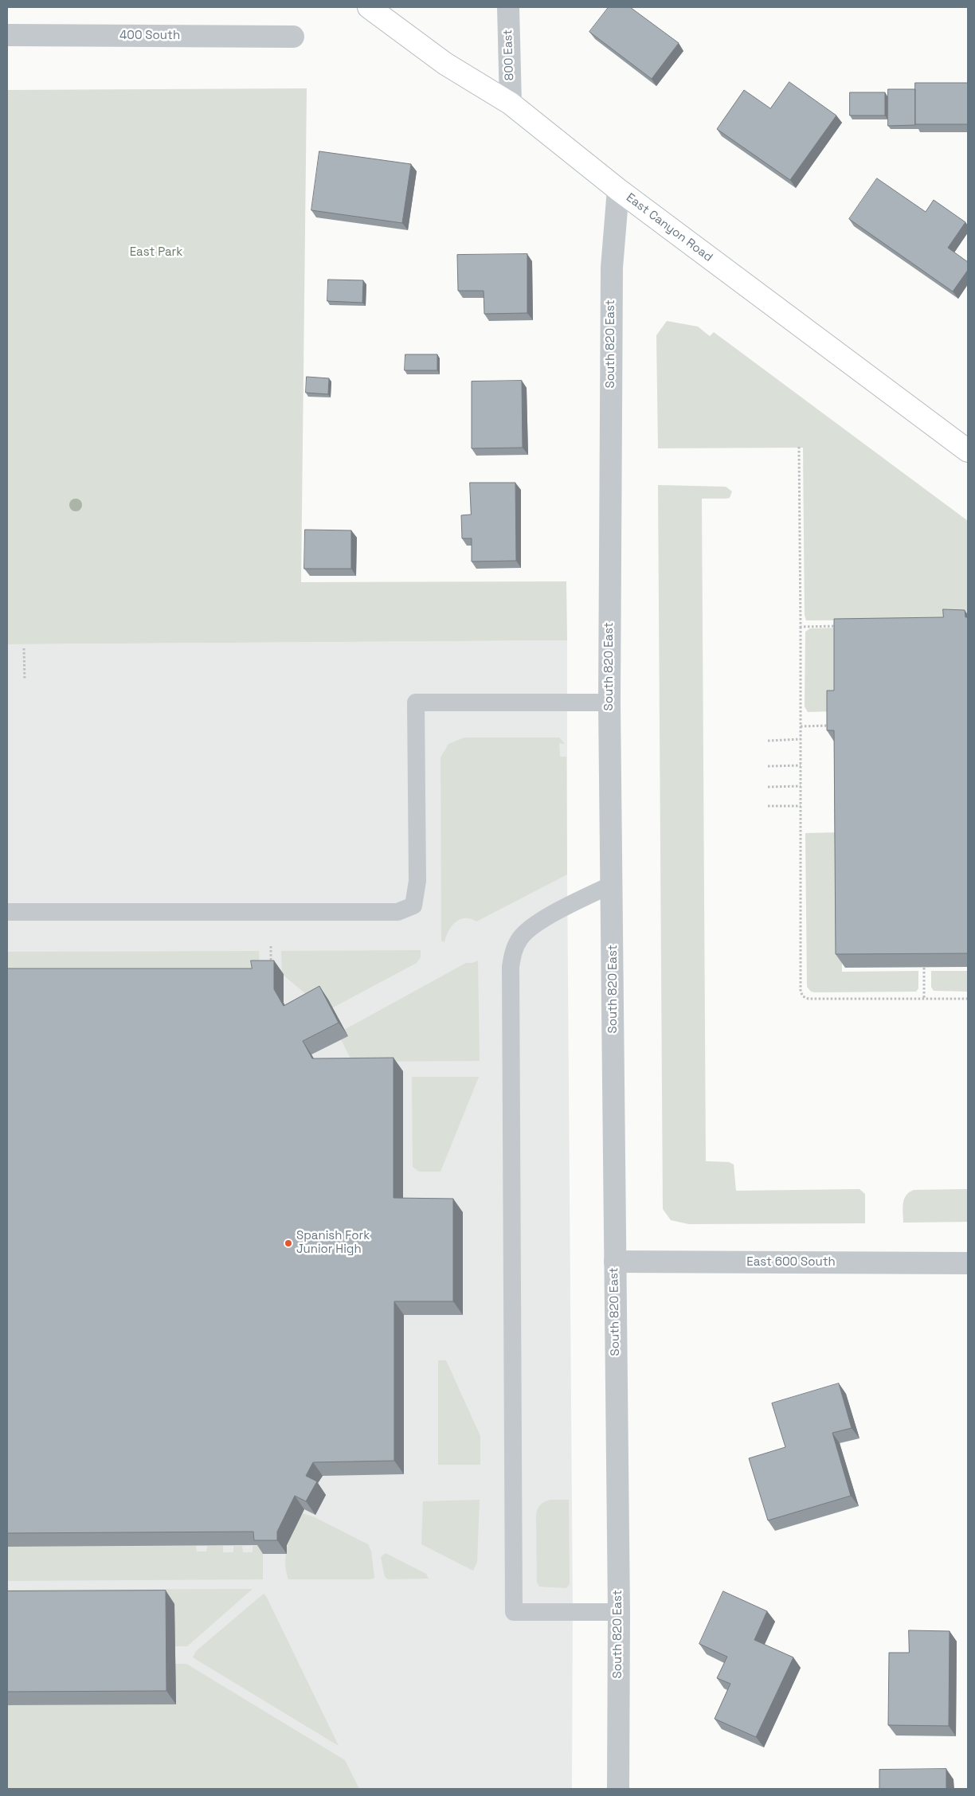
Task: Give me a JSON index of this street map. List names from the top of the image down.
{
  "streets": {
    "main road": ["East Canyon Road"],
    "street": [
      "400 South",
      "800 East",
      "South 820 East",
      "East 600 South"
    ]
  },
  "crossings": [
    ["800 East", "East Canyon Road"],
    ["East Canyon Road", "South 820 East"],
    ["South 820 East", "East 600 South"]
  ],
  "parks": ["East Park"],
  "places": ["Spanish Fork Junior High"]
}
